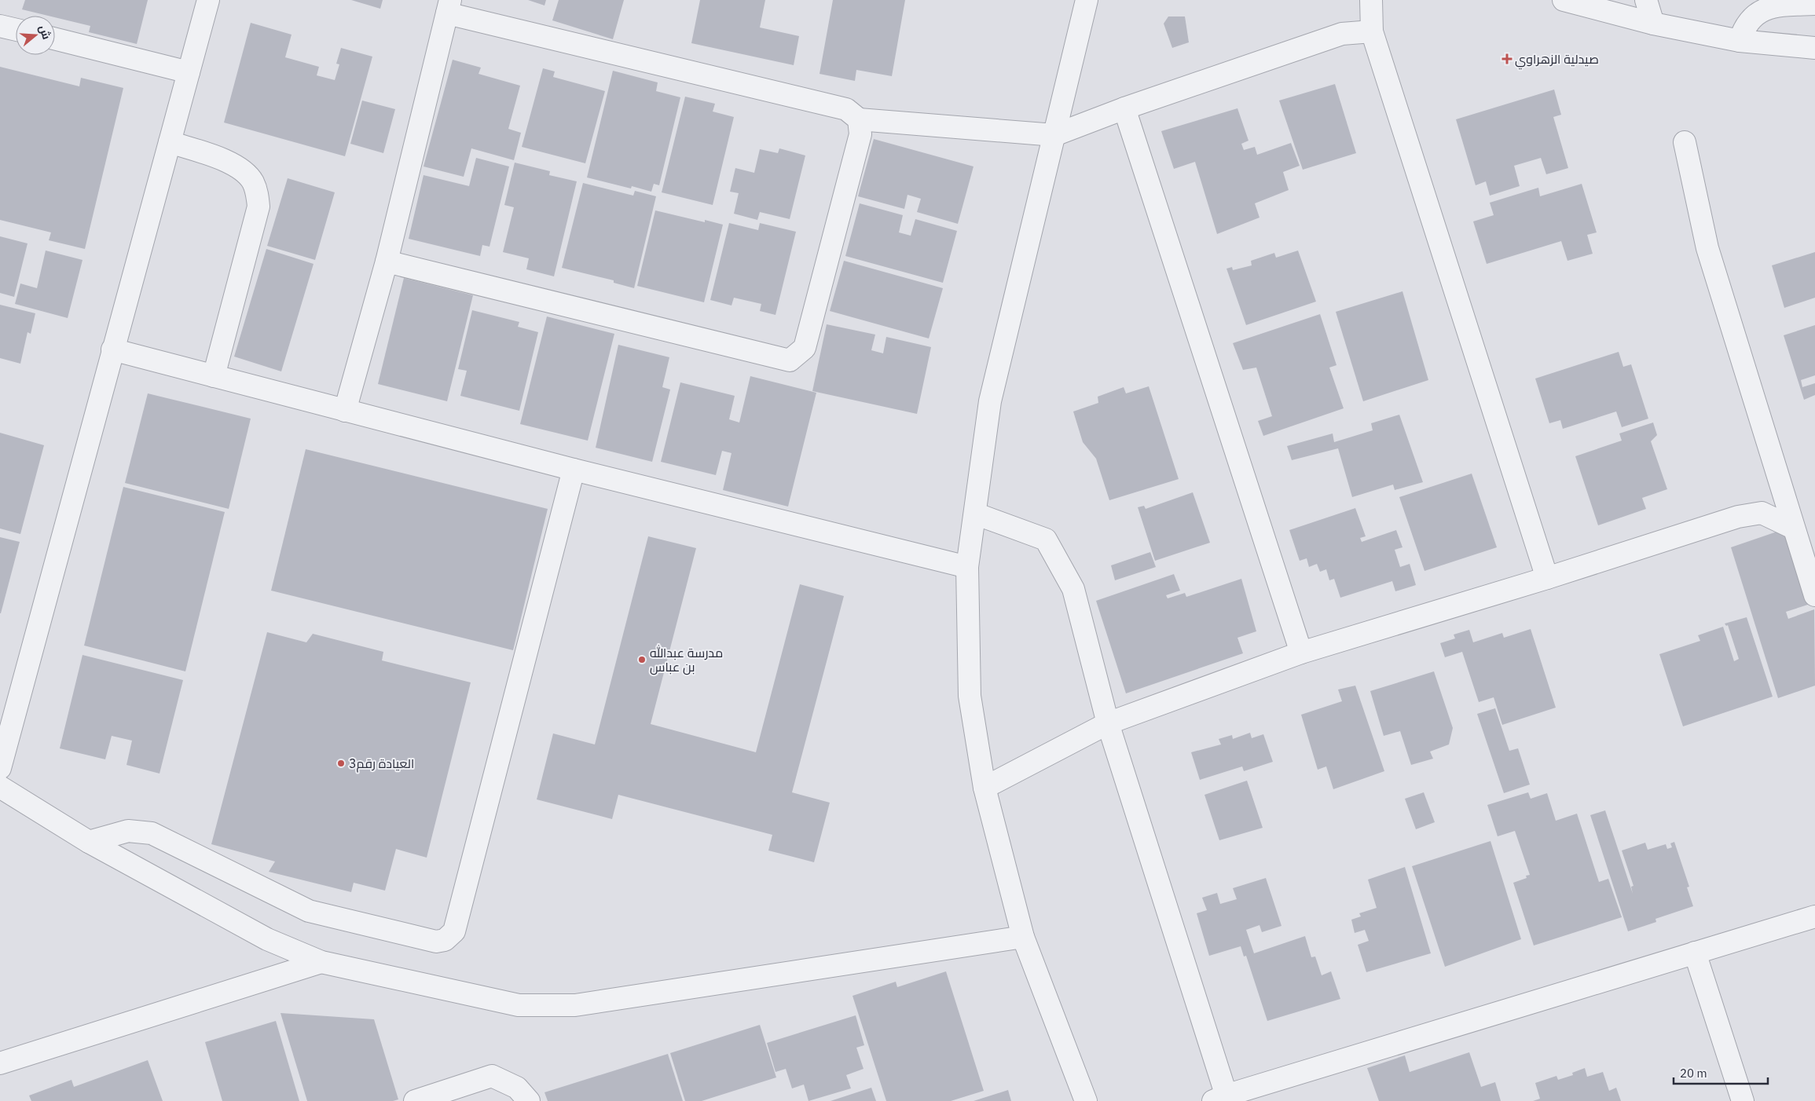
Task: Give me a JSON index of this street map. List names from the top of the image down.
{
  "places": {
    "health": ["صيدلية الزهراوي"],
    "other": ["مدرسة عبدالله بن عباس", "3العيادة رقم"]
  },
  "scale_bar": "20 m",
  "north": "right"
}
